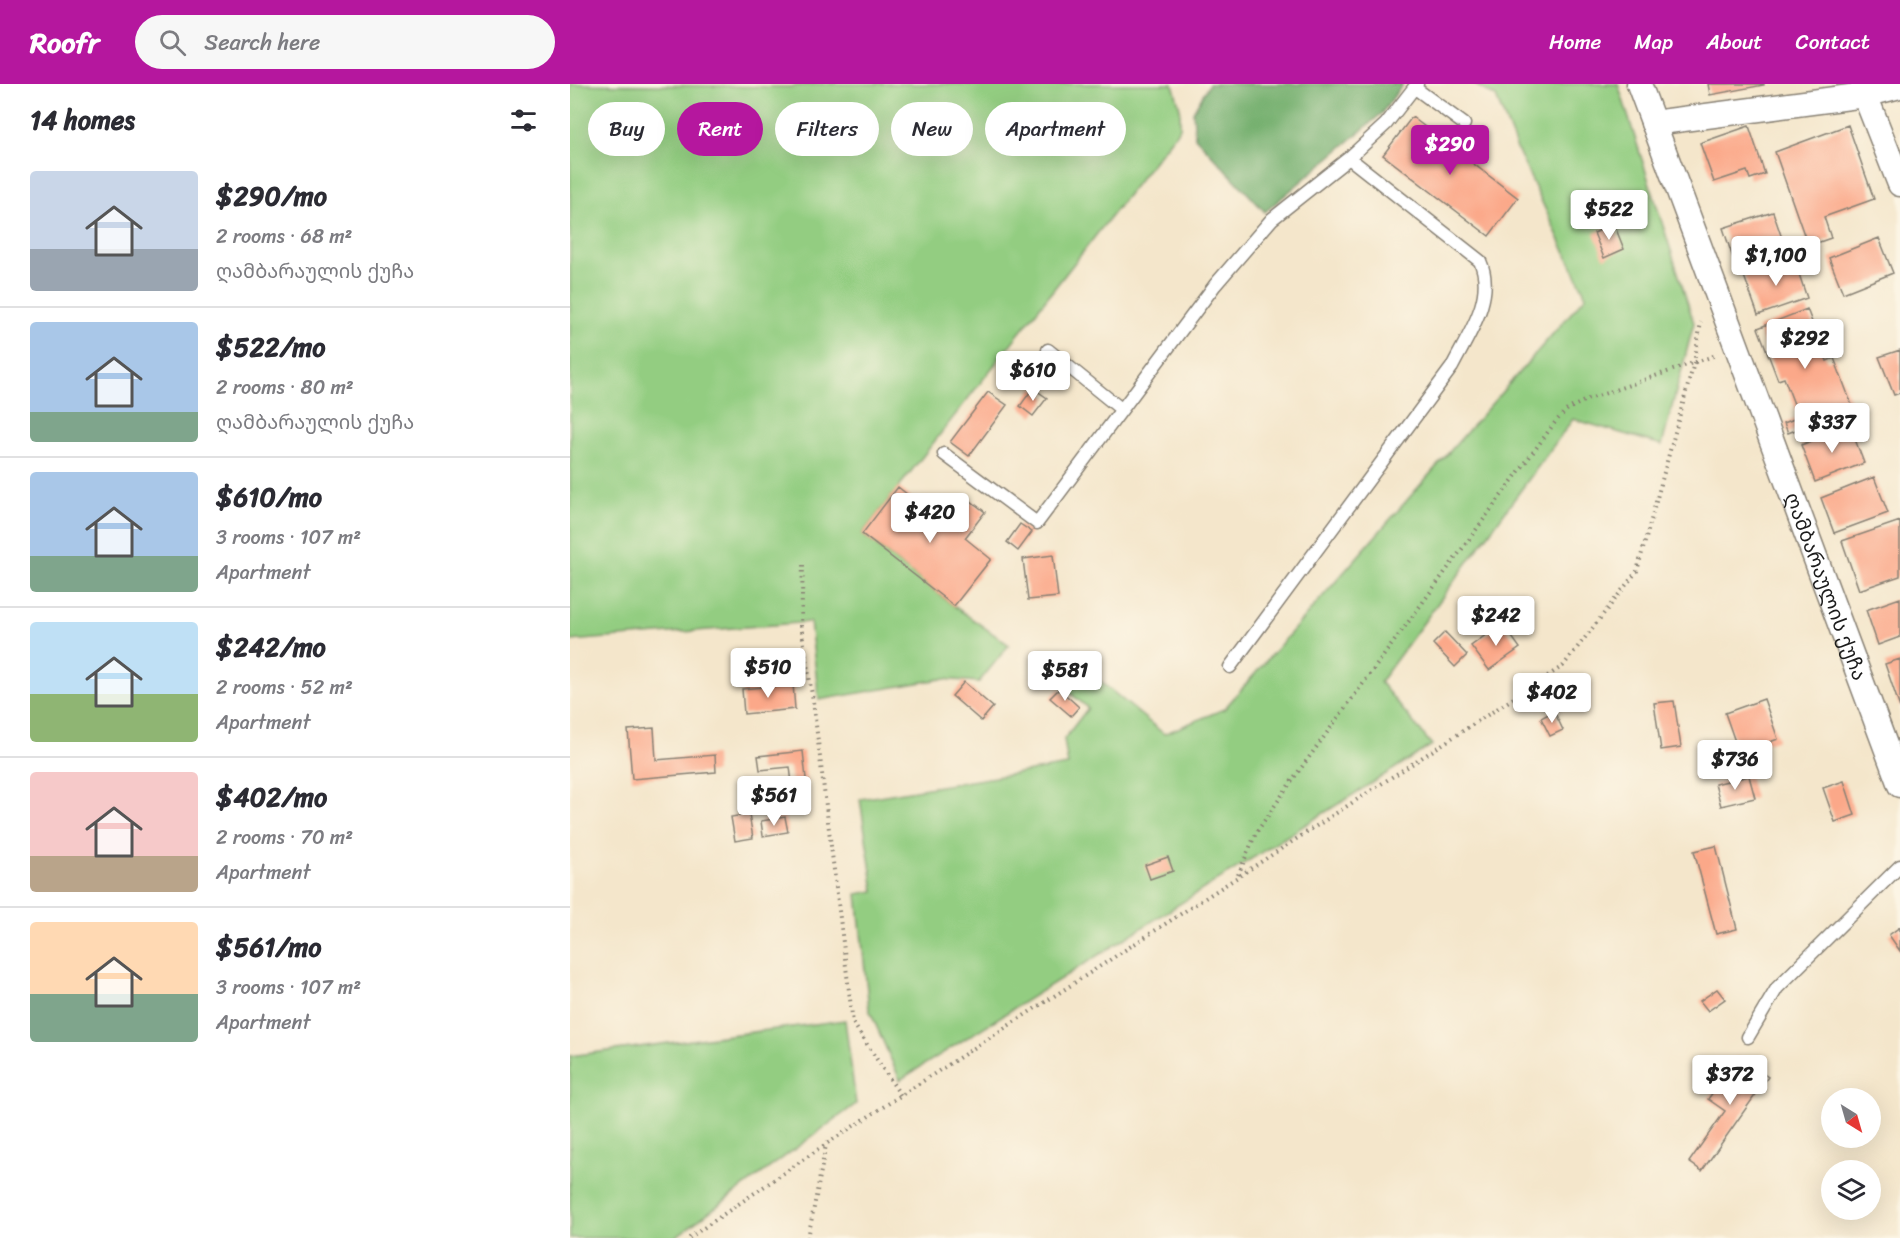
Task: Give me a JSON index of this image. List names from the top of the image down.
{
  "streets": {
    "street": ["ღამბარაულის ქუჩა"]
  },
  "north": "bottom right",
  "page": {
    "header": "Roofr",
    "search": "Search here",
    "nav": [
      "Home",
      "Map",
      "About",
      "Contact"
    ],
    "heading": "14 homes",
    "chip": [
      "Buy",
      "Rent",
      "Filters",
      "New",
      "Apartment"
    ],
    "price": [
      "$290",
      "$522",
      "$1,100",
      "$292",
      "$610",
      "$337",
      "$420",
      "$242",
      "$510",
      "$581",
      "$402",
      "$736",
      "$561",
      "$372"
    ],
    "list": [
      {
        "name": "$290/mo",
        "note": "2 rooms · 68 m² · ღამბარაულის ქუჩა"
      },
      {
        "name": "$522/mo",
        "note": "2 rooms · 80 m² · ღამბარაულის ქუჩა"
      },
      {
        "name": "$610/mo",
        "note": "3 rooms · 107 m² · Apartment"
      },
      {
        "name": "$242/mo",
        "note": "2 rooms · 52 m² · Apartment"
      },
      {
        "name": "$402/mo",
        "note": "2 rooms · 70 m² · Apartment"
      },
      {
        "name": "$561/mo",
        "note": "3 rooms · 107 m² · Apartment"
      }
    ]
  }
}
